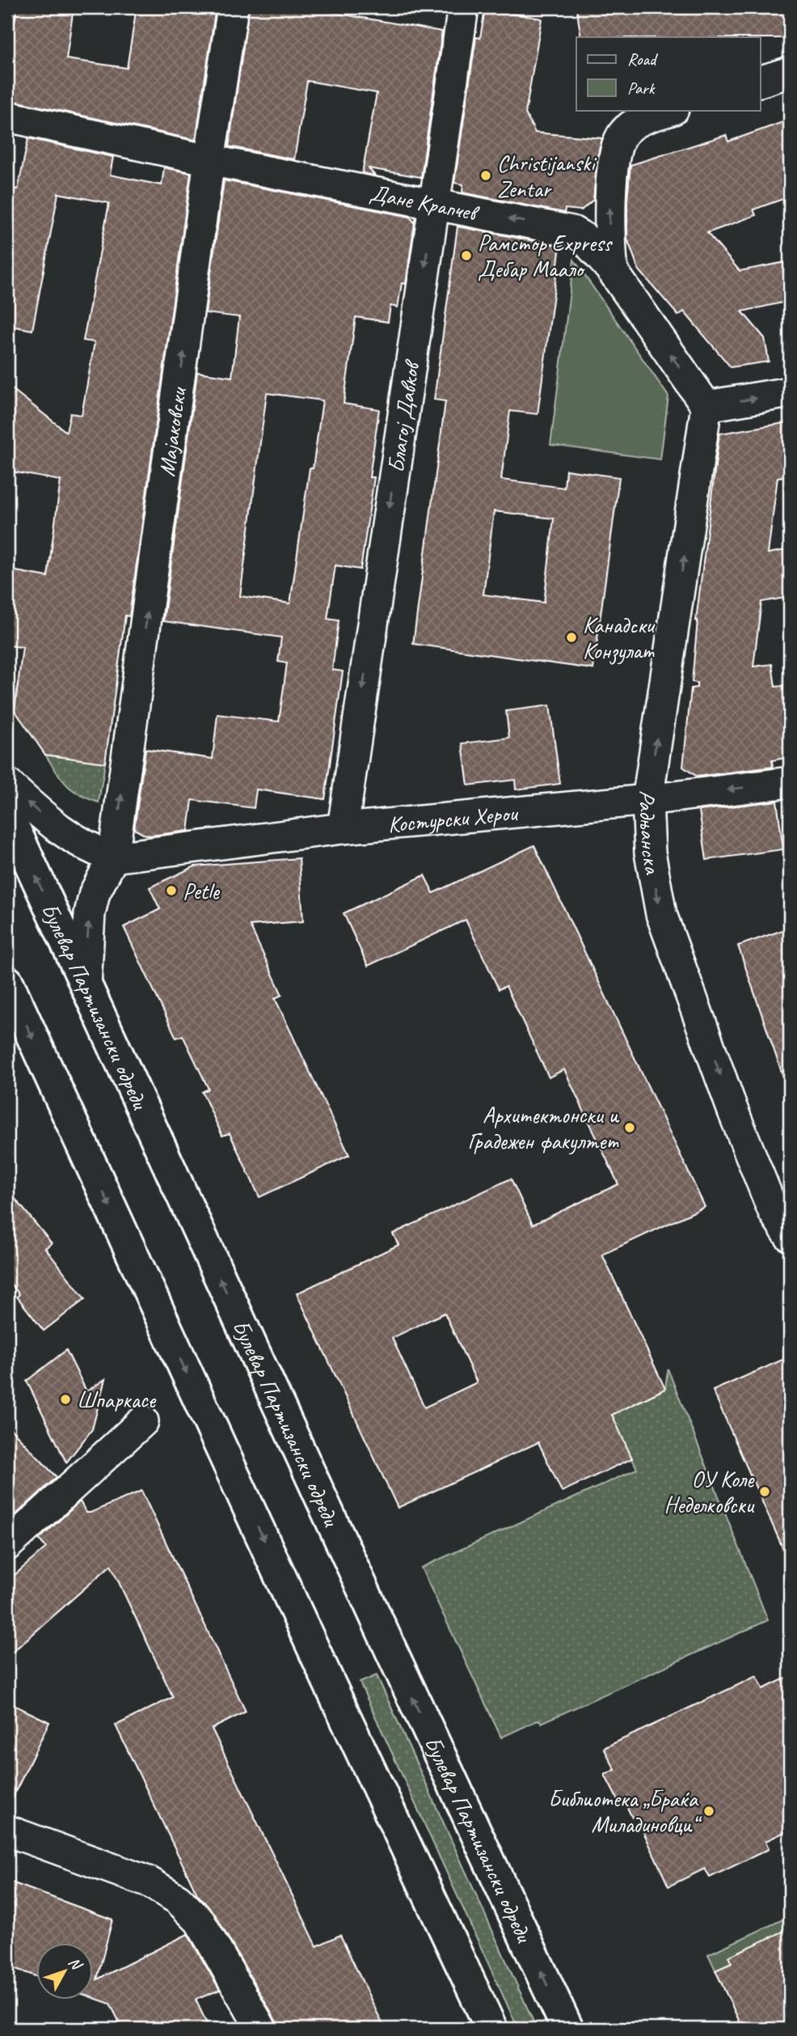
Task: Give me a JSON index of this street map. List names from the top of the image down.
{
  "streets": {
    "street": [
      "Дане Крапчев",
      "Благој Давков",
      "Мајаковски",
      "Костурски Херои",
      "Радњанска",
      "Булевар Партизански одреди"
    ]
  },
  "crossings": [
    ["Дане Крапчев", "Благој Давков"],
    ["Дане Крапчев", "Мајаковски"],
    ["Дане Крапчев", "Радњанска"],
    ["Благој Давков", "Костурски Херои"],
    ["Мајаковски", "Костурски Херои"],
    ["Костурски Херои", "Радњанска"]
  ],
  "one_way": ["Дане Крапчев", "Благој Давков", "Мајаковски"],
  "places": [
    "Christijanski Zentar",
    "Рамстор Express Дебар Маало",
    "Канадски Конзулат",
    "Petle",
    "Архитектонски и Градежен факултет",
    "Шпаркасе",
    "ОУ Коле Неделковски",
    "Библиотека „Браќа Миладиновци“"
  ],
  "legend": ["Road", "Park"],
  "north": "top right"
}
